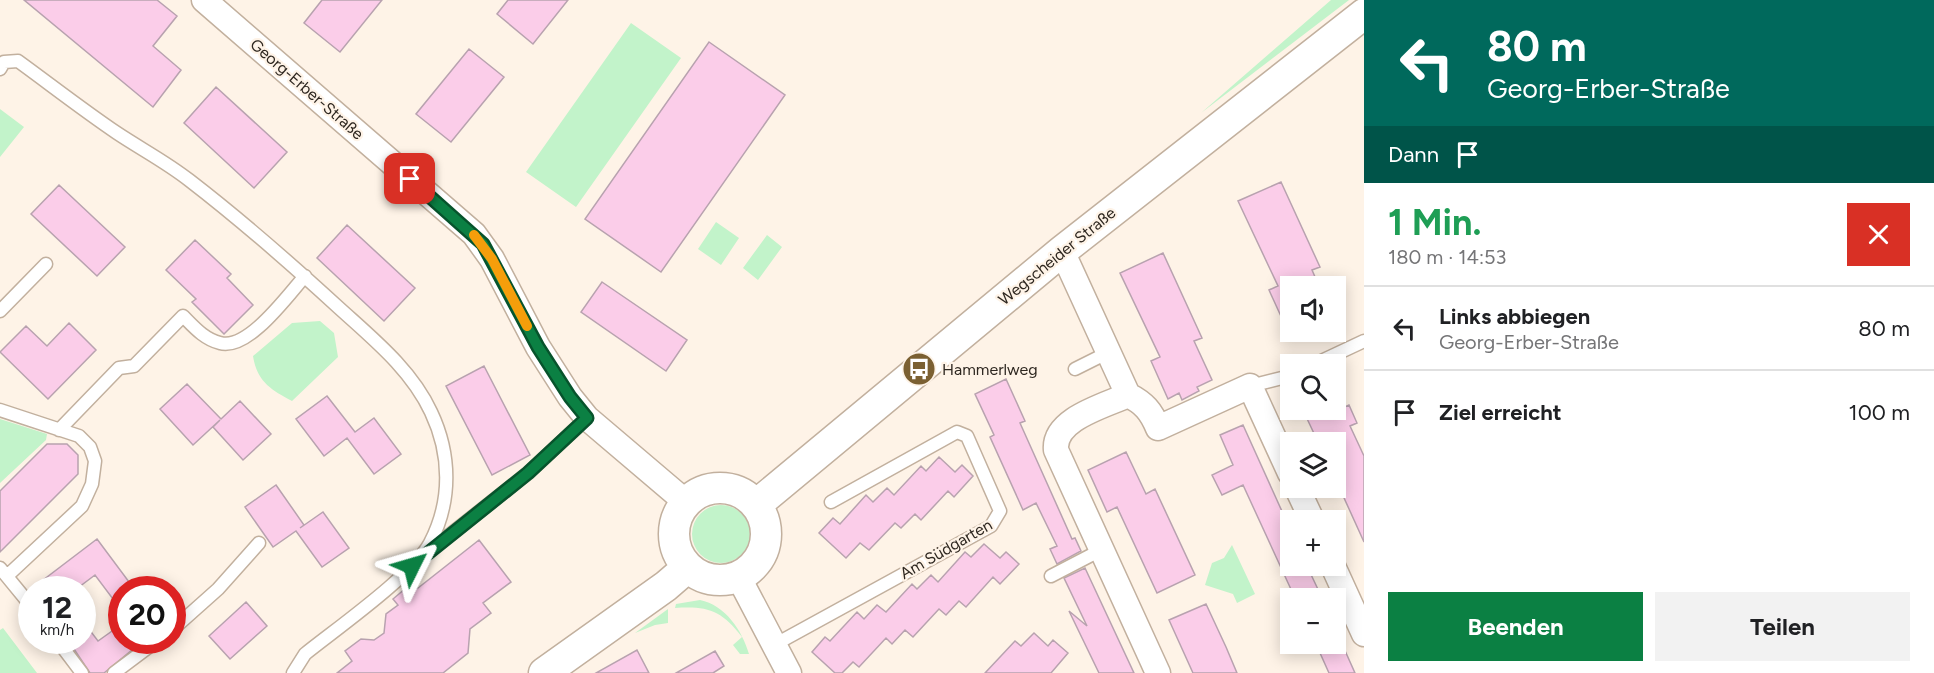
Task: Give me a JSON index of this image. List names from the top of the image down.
{
  "streets": {
    "street": ["Georg-Erber-Straße", "Wegscheider Straße"],
    "lane": ["Am Südgarten"]
  },
  "crossings": [
    ["Georg-Erber-Straße", "Wegscheider Straße"]
  ],
  "places": {
    "bus stop": ["Hammerlweg"]
  },
  "page": {
    "turn": ["80 m", "Georg-Erber-Straße"],
    "then": "Dann",
    "heading": ["1 Min.", "180 m · 14:53"],
    "map_buttons": ["+", "−"],
    "list": [
      {
        "name": "Links abbiegen",
        "note": "Georg-Erber-Straße",
        "value": "80 m"
      },
      {
        "name": "Ziel erreicht",
        "value": "100 m"
      }
    ],
    "speed": "12 km/h",
    "limit": "20",
    "buttons": ["Beenden", "Teilen"]
  }
}
